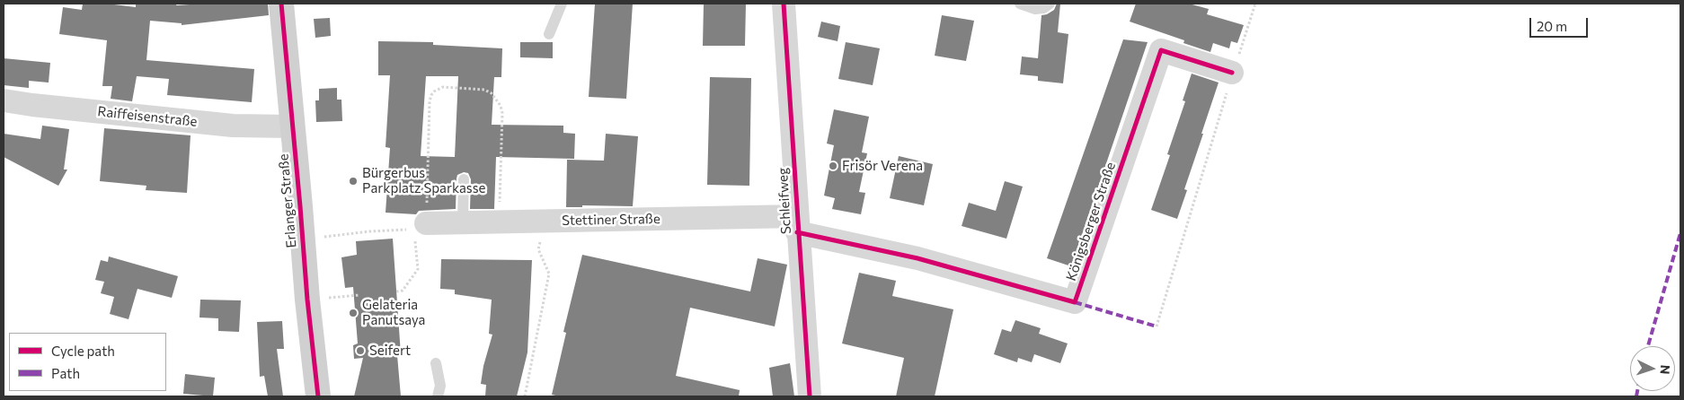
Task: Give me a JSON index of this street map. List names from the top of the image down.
{
  "streets": {
    "main road": ["Erlanger Straße"],
    "street": [
      "Raiffeisenstraße",
      "Schleifweg",
      "Stettiner Straße",
      "Königsberger Straße"
    ]
  },
  "crossings": [
    ["Raiffeisenstraße", "Erlanger Straße"],
    ["Schleifweg", "Stettiner Straße"],
    ["Schleifweg", "Königsberger Straße"],
    ["Stettiner Straße", "Königsberger Straße"]
  ],
  "places": [
    "Frisör Verena",
    "Bürgerbus Parkplatz Sparkasse",
    "Gelateria Panutsaya",
    "Seifert"
  ],
  "legend": ["Cycle path", "Path"],
  "scale_bar": "20 m",
  "north": "right"
}
